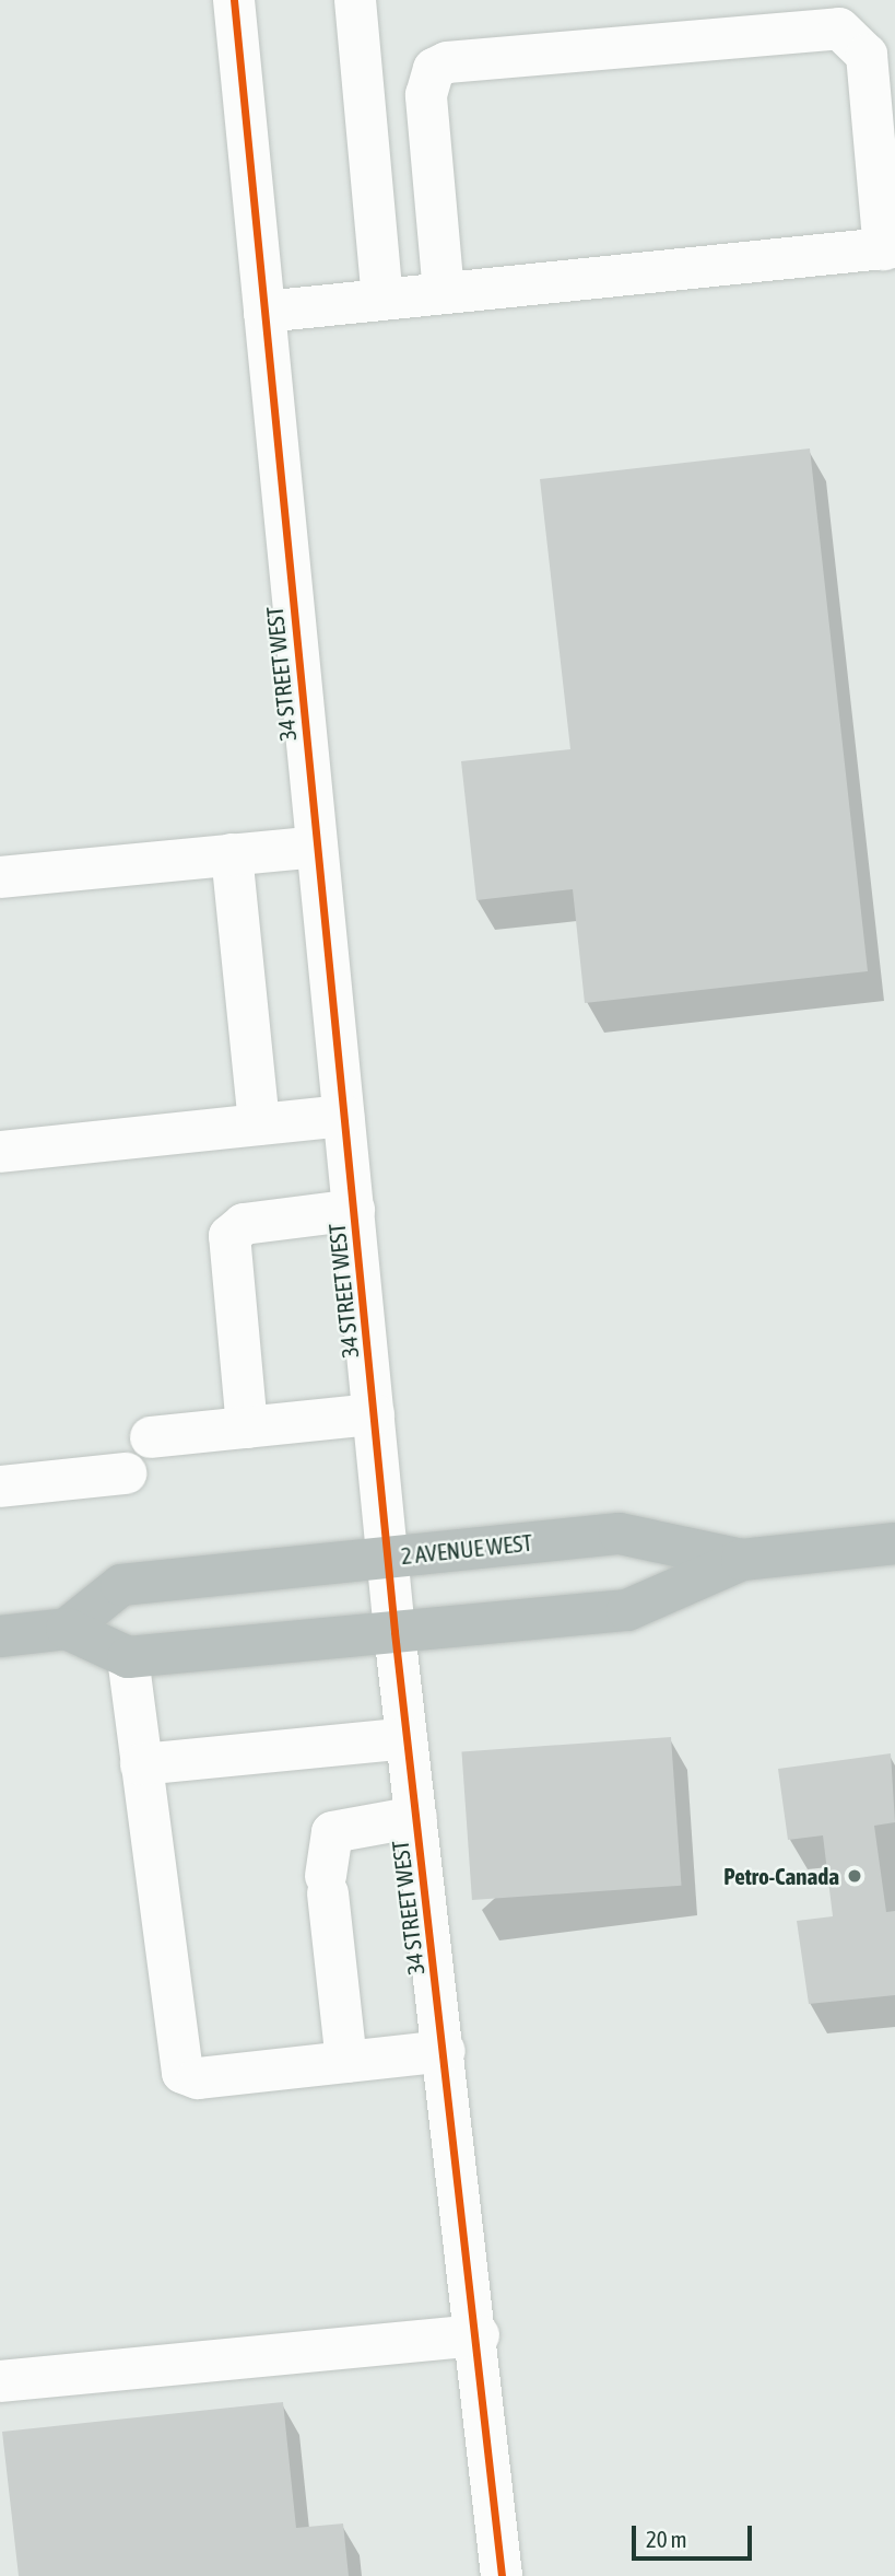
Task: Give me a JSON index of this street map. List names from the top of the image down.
{
  "streets": {
    "highway": ["2 AVENUE WEST"],
    "street": ["34 STREET WEST"]
  },
  "crossings": [
    ["34 STREET WEST", "2 AVENUE WEST"]
  ],
  "places": ["Petro-Canada"],
  "scale_bar": "20 m"
}
